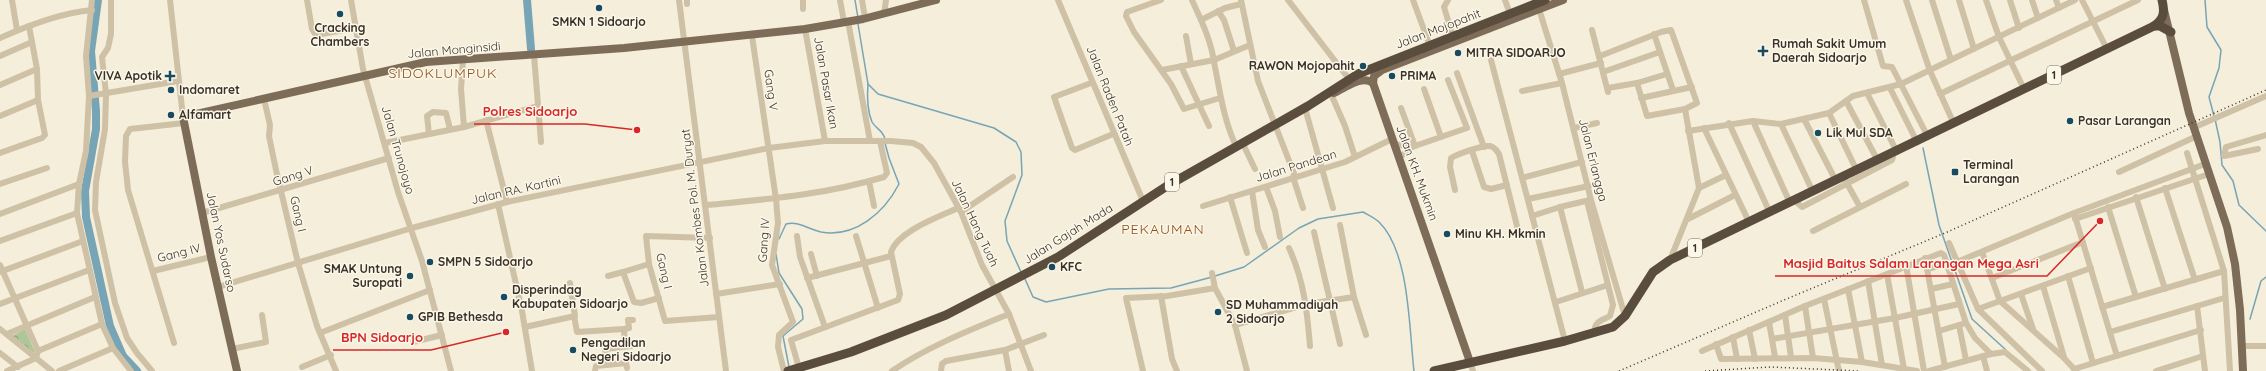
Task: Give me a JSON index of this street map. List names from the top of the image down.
{
  "streets": {
    "highway": ["Jalan Mojopahit", "1", "Jalan Gajah Mada"],
    "main road": ["Jalan Monginsidi", "Jalan KH. Mukmin", "Jalan Yos Sudarso"],
    "street": [
      "Jalan Pasar Ikan",
      "Gang V",
      "Jalan Raden Patah",
      "Jalan Trunojoyo",
      "Jalan Erlangga",
      "Jalan Pandean",
      "Jalan RA. Kartini",
      "Jalan Kombes Pol. M. Duryat",
      "Gang I",
      "Jalan Hang Tuah",
      "Gang IV"
    ]
  },
  "crossings": [
    ["Jalan Mojopahit", "Jalan Erlangga"],
    ["Jalan Mojopahit", "Jalan KH. Mukmin"],
    ["Jalan Mojopahit", "Jalan Gajah Mada"],
    ["Jalan Monginsidi", "Jalan Pasar Ikan"],
    ["Jalan Monginsidi", "Gang V"],
    ["Jalan Monginsidi", "Jalan Trunojoyo"],
    ["Jalan Monginsidi", "Jalan Kombes Pol. M. Duryat"],
    ["Jalan Monginsidi", "Gang I"],
    ["Jalan Monginsidi", "Jalan Yos Sudarso"],
    ["1", "Jalan Erlangga"],
    ["1", "Jalan KH. Mukmin"],
    ["Jalan Pasar Ikan", "Jalan RA. Kartini"],
    ["Jalan Pasar Ikan", "Jalan Hang Tuah"],
    ["Gang V", "Jalan Trunojoyo"],
    ["Gang V", "Jalan RA. Kartini"],
    ["Gang V", "Gang I"],
    ["Gang V", "Gang IV"],
    ["Gang V", "Jalan Yos Sudarso"],
    ["Jalan Raden Patah", "Jalan Gajah Mada"],
    ["Jalan Trunojoyo", "Jalan RA. Kartini"],
    ["Jalan Pandean", "Jalan KH. Mukmin"],
    ["Jalan KH. Mukmin", "Jalan Gajah Mada"],
    ["Jalan RA. Kartini", "Jalan Kombes Pol. M. Duryat"],
    ["Jalan RA. Kartini", "Gang I"],
    ["Jalan RA. Kartini", "Jalan Hang Tuah"],
    ["Jalan RA. Kartini", "Gang IV"],
    ["Jalan RA. Kartini", "Jalan Yos Sudarso"],
    ["Jalan Kombes Pol. M. Duryat", "Gang I"],
    ["Jalan Hang Tuah", "Jalan Gajah Mada"],
    ["Gang IV", "Jalan Yos Sudarso"]
  ],
  "districts": ["SIDOKLUMPUK", "PEKAUMAN"],
  "places": {
    "other": [
      "SMKN 1 Sidoarjo",
      "Cracking Chambers",
      "MITRA SIDOARJO",
      "RAWON Mojopahit",
      "PRIMA",
      "Indomaret",
      "Alfamart",
      "Pasar Larangan",
      "Polres Sidoarjo",
      "Lik Mul SDA",
      "Masjid Baitus Salam Larangan Mega Asri",
      "Minu KH. Mkmin",
      "SMPN 5 Sidoarjo",
      "KFC",
      "SMAK Untung Suropati",
      "Disperindag Kabupaten Sidoarjo",
      "SD Muhammadiyah 2 Sidoarjo",
      "GPIB Bethesda",
      "BPN Sidoarjo",
      "Pengadilan Negeri Sidoarjo"
    ],
    "health": ["Rumah Sakit Umum Daerah Sidoarjo", "VIVA Apotik"],
    "transit": ["Terminal Larangan"]
  }
}
